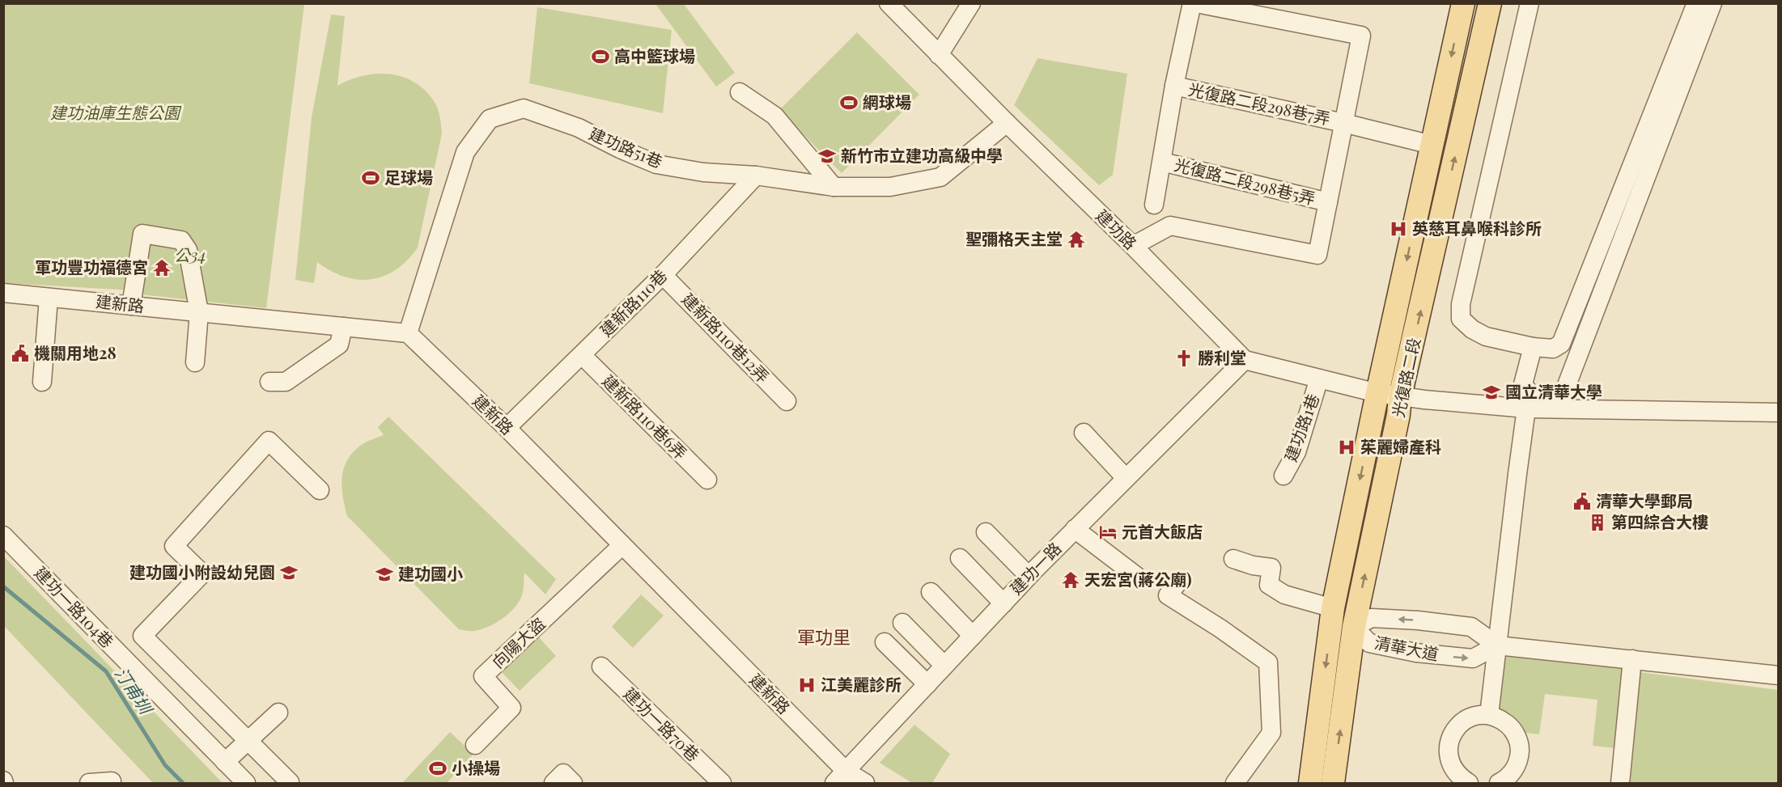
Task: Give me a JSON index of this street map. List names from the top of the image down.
{
  "streets": {
    "main road": ["光復路二段"],
    "street": [
      "光復路二段298巷7弄",
      "建功路51巷",
      "光復路二段298巷5弄",
      "建功路",
      "建新路110巷",
      "建新路",
      "建新路110巷12弄",
      "建新路110巷6弄",
      "建功路1巷",
      "建功一路",
      "建功一路104巷",
      "向陽大盜",
      "清華大道",
      "建功一路70巷"
    ]
  },
  "crossings": [
    ["光復路二段298巷7弄", "光復路二段"],
    ["建功路51巷", "建功路"],
    ["建功路51巷", "建新路110巷"],
    ["建功路51巷", "建新路"],
    ["建功路", "建功一路"],
    ["建新路110巷", "建新路"],
    ["建新路110巷", "建新路110巷12弄"],
    ["建新路110巷", "建新路110巷6弄"],
    ["建新路", "建功一路"],
    ["建新路", "向陽大盜"],
    ["光復路二段", "清華大道"]
  ],
  "districts": ["軍功里"],
  "water": ["汀甫圳"],
  "parks": ["建功油庫生態公園", "公34"],
  "places": {
    "sports": [
      "高中籃球場",
      "網球場",
      "足球場",
      "小操場"
    ],
    "school or university": [
      "新竹市立建功高級中學",
      "國立清華大學",
      "建功國小附設幼兒園",
      "建功國小"
    ],
    "hospital": ["英慈耳鼻喉科診所", "茱麗婦產科", "江美麗診所"],
    "temple": ["聖彌格天主堂", "軍功豐功福德宮", "天宏宮(蔣公廟)"],
    "public building": ["機關用地28", "清華大學郵局"],
    "church": ["勝利堂"],
    "building": ["第四綜合大樓"],
    "hotel": ["元首大飯店"]
  }
}
